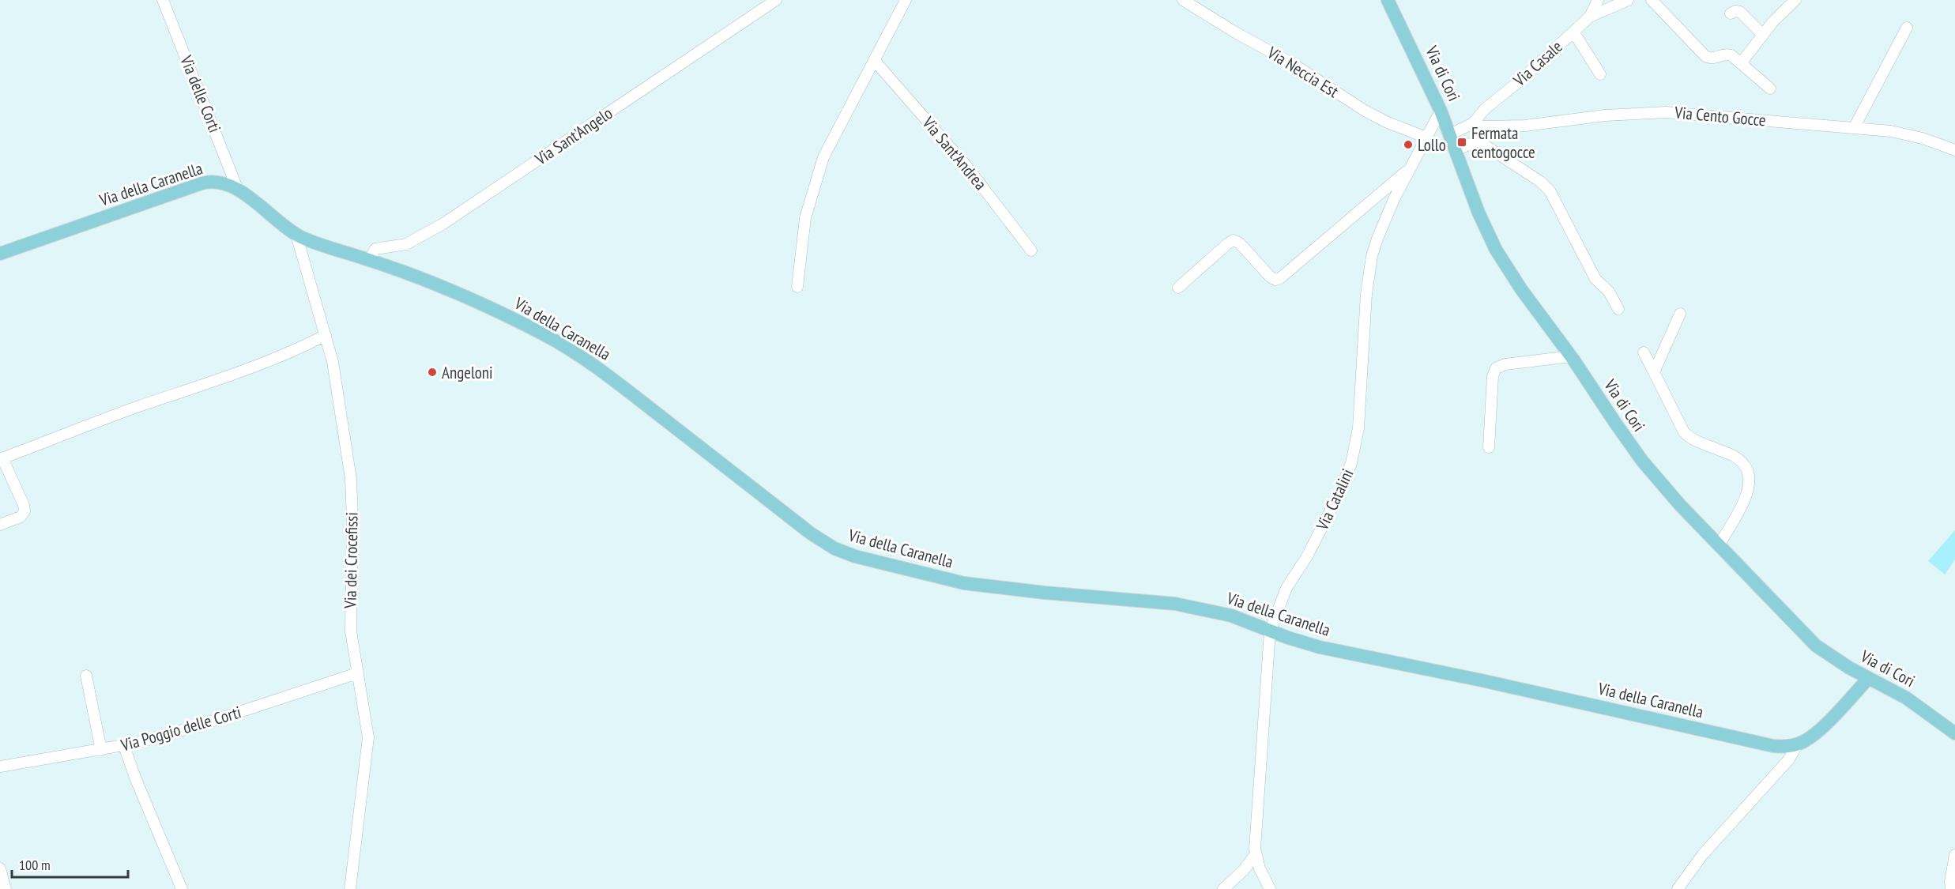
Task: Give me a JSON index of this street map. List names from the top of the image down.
{
  "streets": {
    "main road": ["Via di Cori", "Via della Caranella"],
    "street": [
      "Via Casale",
      "Via Neccia Est",
      "Via delle Corti",
      "Via Cento Gocce",
      "Via Sant'Angelo",
      "Via Sant'Andrea",
      "Via Catalini",
      "Via dei Crocefissi",
      "Via Poggio delle Corti"
    ]
  },
  "crossings": [
    ["Via Casale", "Via Cento Gocce"],
    ["Via Neccia Est", "Via Catalini"],
    ["Via di Cori", "Via Catalini"],
    ["Via delle Corti", "Via della Caranella"],
    ["Via Sant'Angelo", "Via della Caranella"],
    ["Via della Caranella", "Via Catalini"],
    ["Via della Caranella", "Via dei Crocefissi"],
    ["Via dei Crocefissi", "Via Poggio delle Corti"]
  ],
  "places": {
    "transit": ["Fermata centogocce"],
    "other": ["Lollo", "Angeloni"]
  },
  "scale_bar": "100 m"
}
